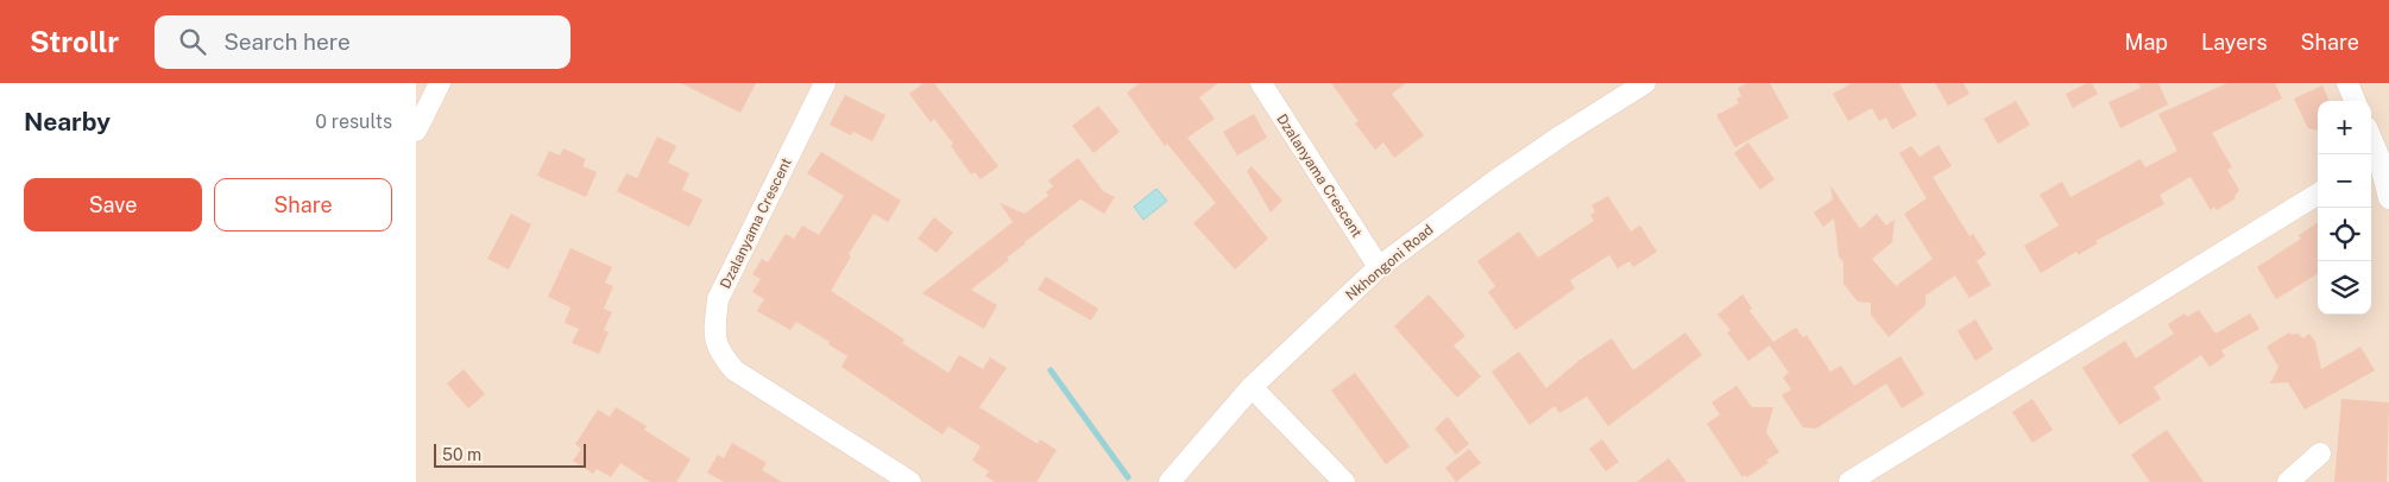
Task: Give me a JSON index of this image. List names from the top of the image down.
{
  "streets": {
    "street": ["Dzalanyama Crescent", "Nkhongoni Road"]
  },
  "crossings": [
    ["Dzalanyama Crescent", "Nkhongoni Road"]
  ],
  "scale_bar": "50 m",
  "page": {
    "header": "Strollr",
    "search": "Search here",
    "nav": ["Map", "Layers", "Share"],
    "heading": ["Nearby", "0 results"],
    "map_buttons": ["+", "−"],
    "buttons": ["Save", "Share"],
    "scale": "50 m"
  }
}
